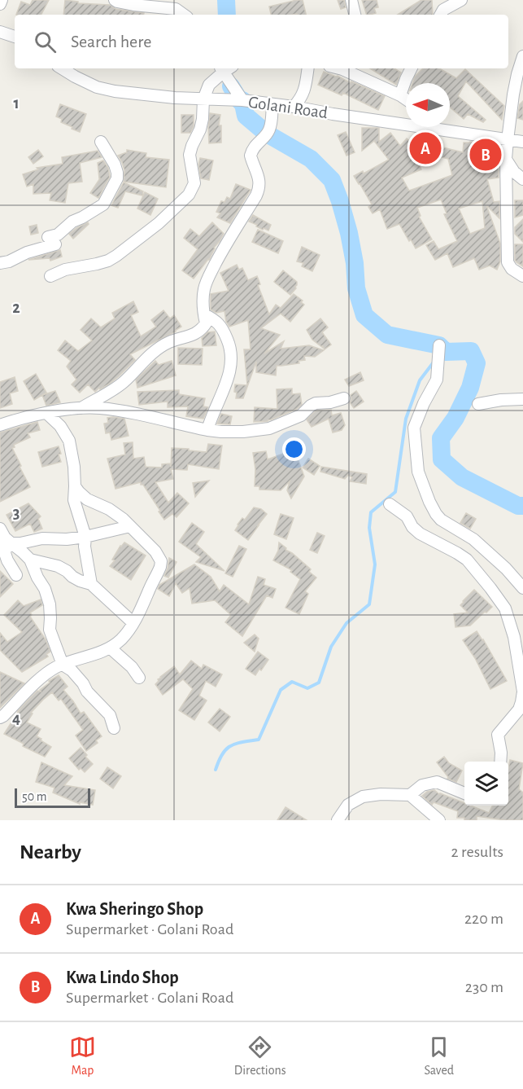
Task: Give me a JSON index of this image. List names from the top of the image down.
{
  "streets": {
    "street": ["Golani Road"]
  },
  "scale_bar": "50 m",
  "north": "left",
  "page": {
    "search": "Search here",
    "pins": ["A", "B"],
    "scale": "50 m",
    "heading": ["Nearby", "2 results"],
    "list": [
      {
        "mark": "A",
        "name": "Kwa Sheringo Shop",
        "note": "Supermarket · Golani Road",
        "value": "220 m"
      },
      {
        "mark": "B",
        "name": "Kwa Lindo Shop",
        "note": "Supermarket · Golani Road",
        "value": "230 m"
      }
    ],
    "nav": ["Map", "Directions", "Saved"]
  },
  "grid": {
    "rows": [
      "1",
      "2",
      "3",
      "4"
    ]
  }
}
